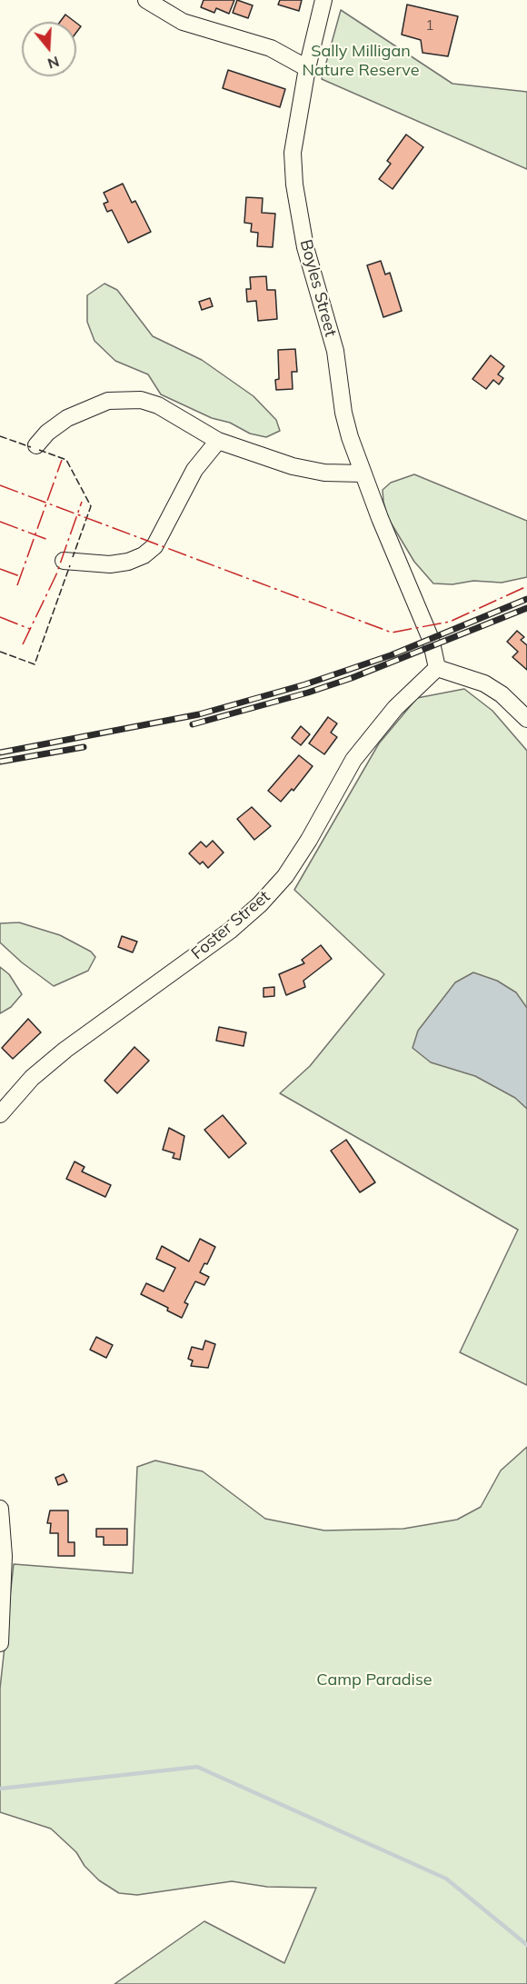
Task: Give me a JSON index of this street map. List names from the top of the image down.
{
  "streets": {
    "street": ["Boyles Street", "Foster Street"]
  },
  "crossings": [
    ["Boyles Street", "Foster Street"]
  ],
  "parks": ["Sally Milligan Nature Reserve", "Camp Paradise"],
  "house_numbers": ["1"],
  "north": "bottom"
}
